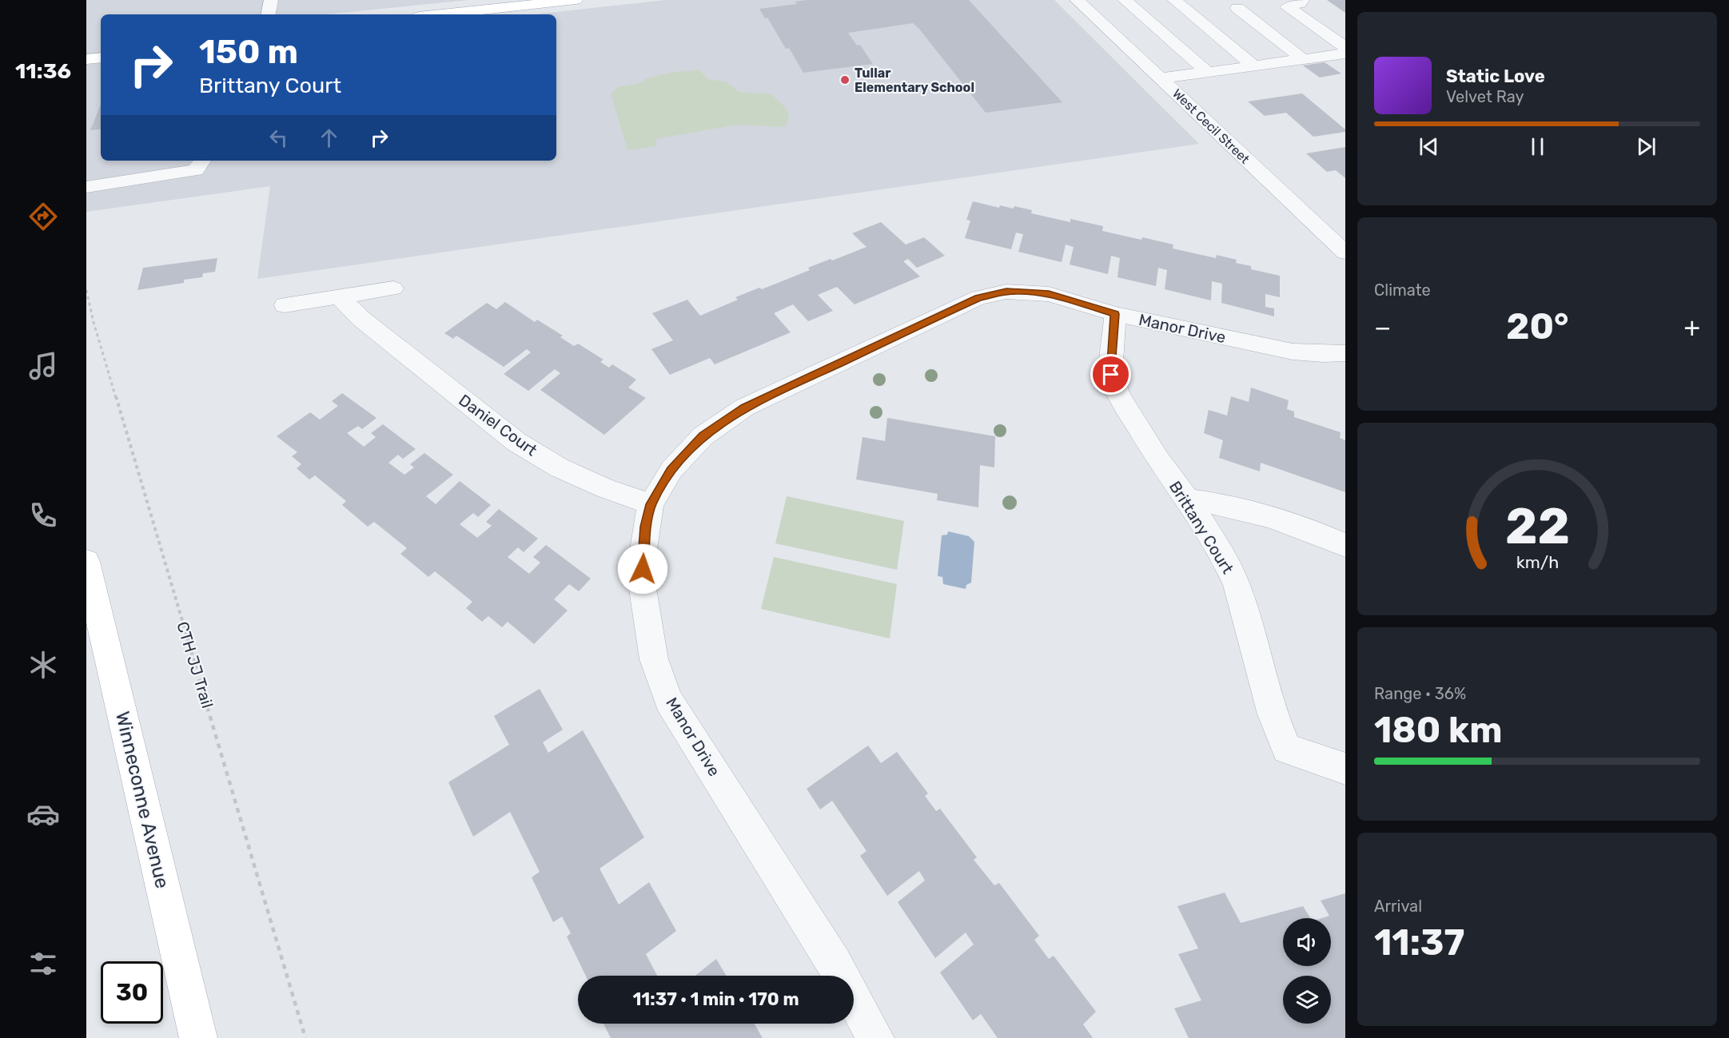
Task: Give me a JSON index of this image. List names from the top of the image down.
{
  "streets": {
    "main road": ["Winneconne Avenue"],
    "street": [
      "West Cecil Street",
      "Manor Drive",
      "Daniel Court",
      "Brittany Court"
    ],
    "path": ["CTH JJ Trail"]
  },
  "crossings": [
    ["Manor Drive", "Daniel Court"],
    ["Manor Drive", "Brittany Court"]
  ],
  "places": ["Tullar Elementary School"],
  "page": {
    "tabs": "11:36",
    "turn": ["150 m", "Brittany Court"],
    "song": ["Static Love", "Velvet Ray"],
    "tile": [
      "Climate",
      ["Range · 36%", "180 km"],
      ["Arrival", "11:37"]
    ],
    "heat": ["−", "20°", "+"],
    "limit": "30",
    "trip": "11:37 · 1 min · 170 m",
    "gauge": ["22", "km/h"]
  }
}
